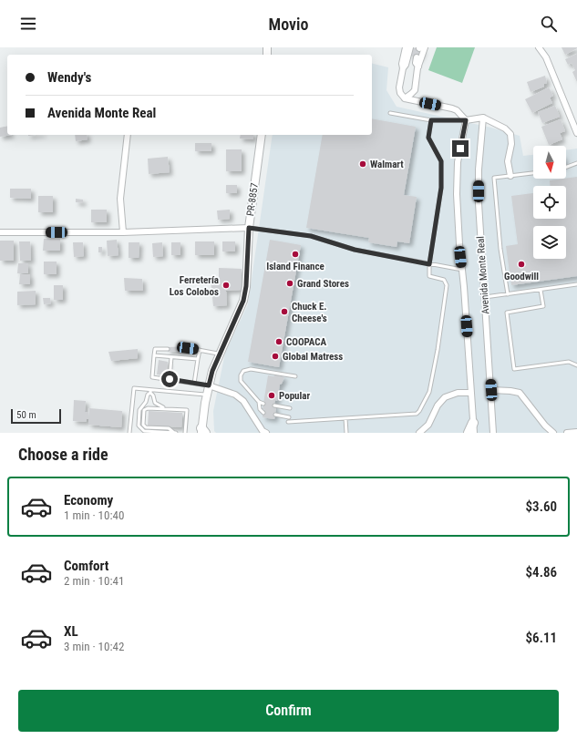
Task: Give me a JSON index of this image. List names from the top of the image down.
{
  "streets": {
    "street": ["PR-8857", "Avenida Monte Real"]
  },
  "places": [
    "Walmart",
    "Island Finance",
    "Goodwill",
    "Grand Stores",
    "Ferretería Los Colobos",
    "Chuck E. Cheese's",
    "COOPACA",
    "Global Matress",
    "Popular"
  ],
  "scale_bar": "50 m",
  "north": "bottom",
  "page": {
    "header": "Movio",
    "banner": ["Wendy's", "Avenida Monte Real"],
    "scale": "50 m",
    "heading": "Choose a ride",
    "list": [
      {
        "name": "Economy",
        "note": "1 min · 10:40",
        "value": "$3.60"
      },
      {
        "name": "Comfort",
        "note": "2 min · 10:41",
        "value": "$4.86"
      },
      {
        "name": "XL",
        "note": "3 min · 10:42",
        "value": "$6.11"
      }
    ],
    "buttons": "Confirm"
  }
}
